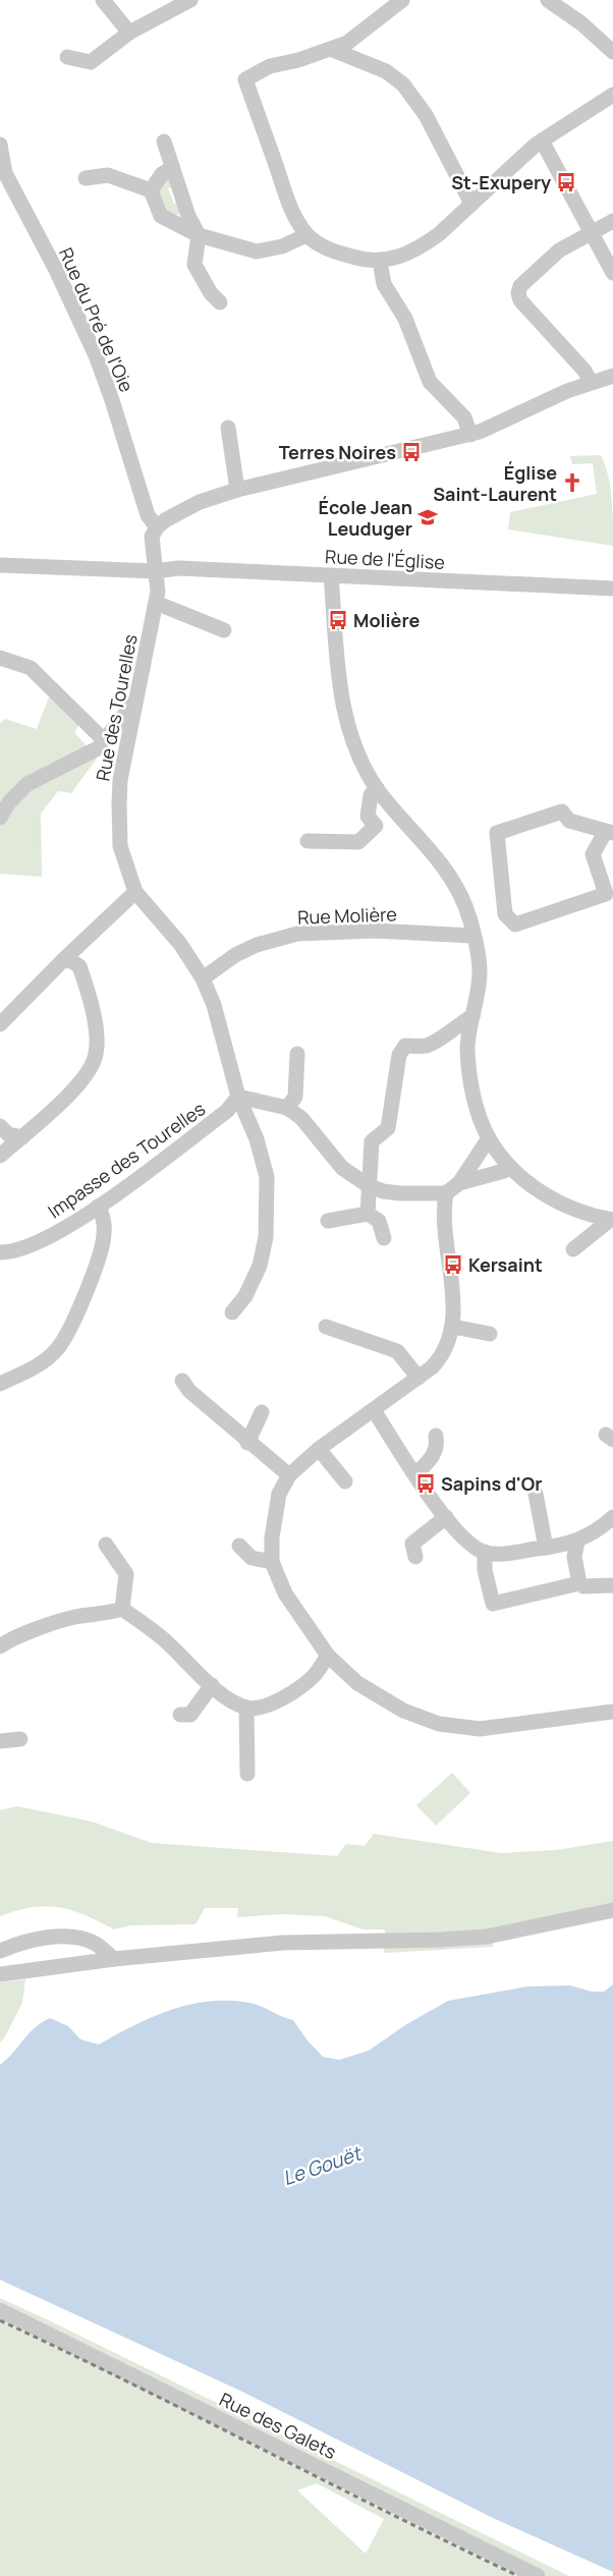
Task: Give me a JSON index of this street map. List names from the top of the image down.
{
  "streets": {
    "street": [
      "Rue du Pré de l'Oie",
      "Rue de l'Église",
      "Rue des Tourelles",
      "Rue Molière",
      "Impasse des Tourelles",
      "Rue des Galets"
    ]
  },
  "crossings": [
    ["Rue de l'Église", "Rue des Tourelles"],
    ["Rue des Tourelles", "Rue Molière"],
    ["Rue des Tourelles", "Impasse des Tourelles"]
  ],
  "water": ["Le Gouët"],
  "places": {
    "bus stop": [
      "St-Exupery",
      "Terres Noires",
      "Molière",
      "Kersaint",
      "Sapins d'Or"
    ],
    "church": ["Église Saint-Laurent"],
    "school or university": ["École Jean Leuduger"]
  }
}
